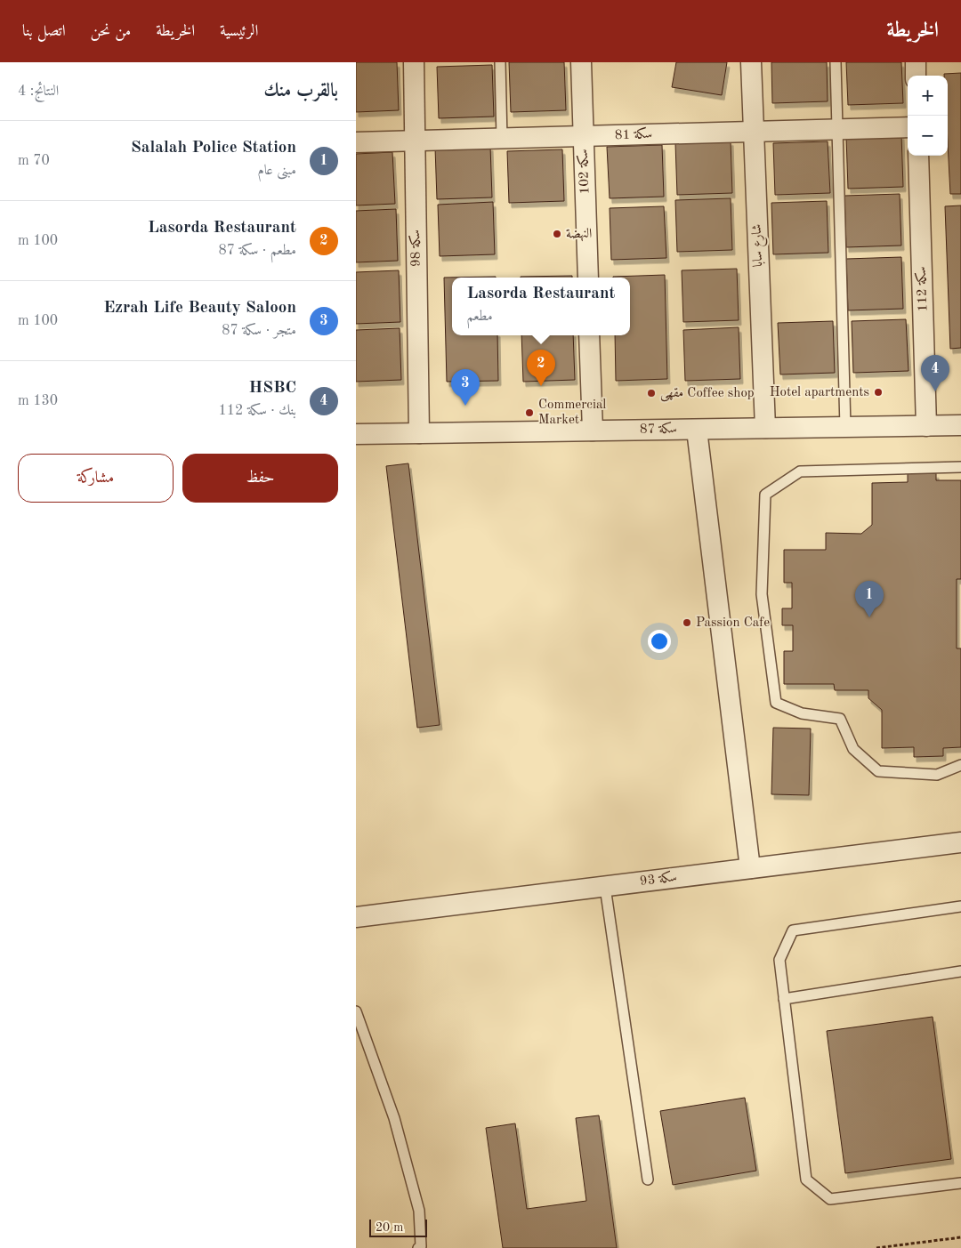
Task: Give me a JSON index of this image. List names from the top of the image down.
{
  "streets": {
    "street": [
      "سكة 81",
      "سكة 102",
      "شارع سابا",
      "سكة 98",
      "سكة 112",
      "سكة 87",
      "سكة 93"
    ]
  },
  "crossings": [
    ["سكة 81", "سكة 102"],
    ["سكة 81", "شارع سابا"],
    ["سكة 81", "سكة 98"],
    ["شارع سابا", "سكة 87"],
    ["سكة 98", "سكة 87"],
    ["سكة 112", "سكة 87"]
  ],
  "places": [
    "النهضة",
    "Hotel apartments",
    "مقهى Coffee shop",
    "Commercial Market",
    "Passion Cafe"
  ],
  "scale_bar": "20 m",
  "page": {
    "header": "الخريطة",
    "nav": [
      "الرئيسية",
      "الخريطة",
      "من نحن",
      "اتصل بنا"
    ],
    "heading": ["بالقرب منك", "النتائج: 4"],
    "map_buttons": ["+", "−"],
    "list": [
      {
        "mark": "1",
        "name": "Salalah Police Station",
        "note": "مبنى عام",
        "value": "70 m"
      },
      {
        "mark": "2",
        "name": "Lasorda Restaurant",
        "note": "مطعم · سكة 87",
        "value": "100 m"
      },
      {
        "mark": "3",
        "name": "Ezrah Life Beauty Saloon",
        "note": "متجر · سكة 87",
        "value": "100 m"
      },
      {
        "mark": "4",
        "name": "HSBC",
        "note": "بنك · سكة 112",
        "value": "130 m"
      }
    ],
    "popup": ["Lasorda Restaurant", "مطعم"],
    "pins": [
      "2",
      "4",
      "3",
      "1"
    ],
    "buttons": ["حفظ", "مشاركة"],
    "scale": "20 m"
  }
}
